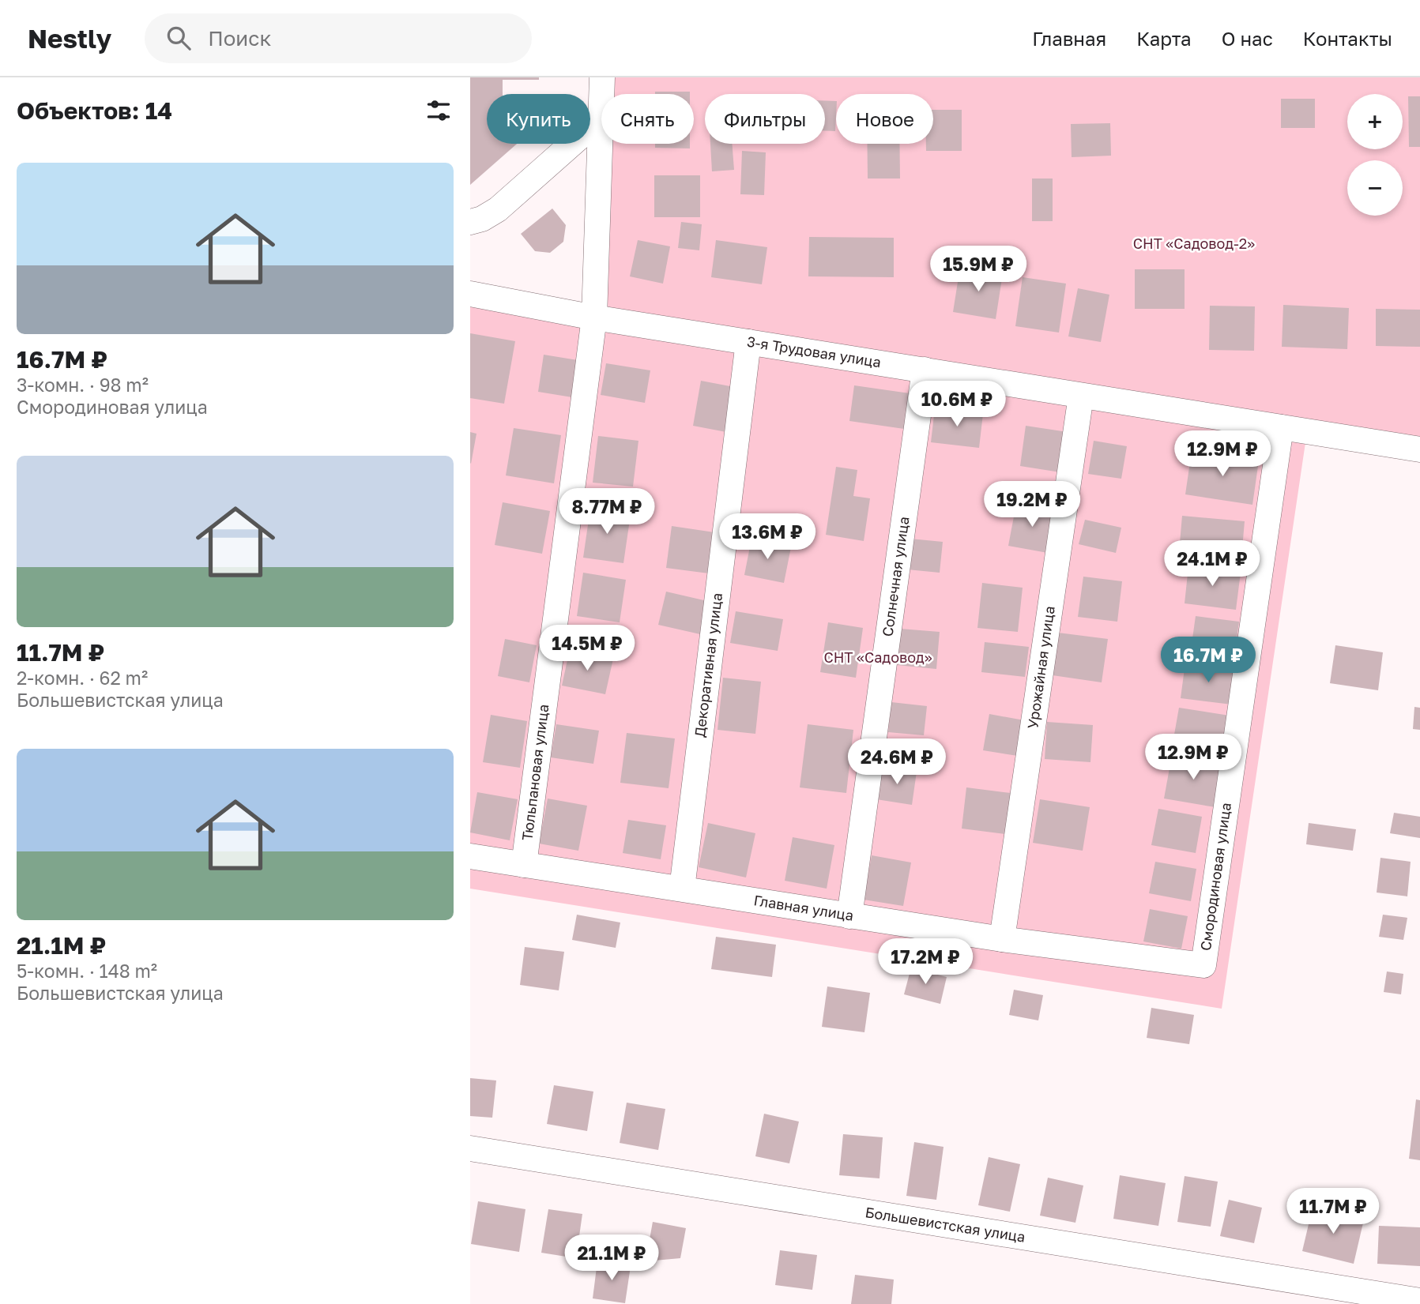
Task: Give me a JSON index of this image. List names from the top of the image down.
{
  "streets": {
    "street": [
      "3-я Трудовая улица",
      "Солнечная улица",
      "Декоративная улица",
      "Урожайная улица",
      "Тюльпановая улица",
      "Смородиновая улица",
      "Главная улица",
      "Большевистская улица"
    ]
  },
  "crossings": [
    ["3-я Трудовая улица", "Солнечная улица"],
    ["3-я Трудовая улица", "Декоративная улица"],
    ["3-я Трудовая улица", "Урожайная улица"],
    ["3-я Трудовая улица", "Тюльпановая улица"],
    ["3-я Трудовая улица", "Смородиновая улица"],
    ["Солнечная улица", "Главная улица"],
    ["Декоративная улица", "Главная улица"],
    ["Урожайная улица", "Главная улица"],
    ["Тюльпановая улица", "Главная улица"],
    ["Смородиновая улица", "Главная улица"]
  ],
  "parks": ["СНТ «Садовод-2»", "СНТ «Садовод»"],
  "page": {
    "header": "Nestly",
    "search": "Поиск",
    "nav": [
      "Главная",
      "Карта",
      "О нас",
      "Контакты"
    ],
    "heading": "Объектов: 14",
    "map_buttons": ["+", "−"],
    "chip": [
      "Купить",
      "Снять",
      "Фильтры",
      "Новое"
    ],
    "list": [
      {
        "name": "16.7M ₽",
        "note": "3-комн. · 98 m² · Смородиновая улица"
      },
      {
        "name": "11.7M ₽",
        "note": "2-комн. · 62 m² · Большевистская улица"
      },
      {
        "name": "21.1M ₽",
        "note": "5-комн. · 148 m² · Большевистская улица"
      }
    ],
    "price": [
      "15.9M ₽",
      "10.6M ₽",
      "12.9M ₽",
      "19.2M ₽",
      "8.77M ₽",
      "13.6M ₽",
      "24.1M ₽",
      "14.5M ₽",
      "16.7M ₽",
      "12.9M ₽",
      "24.6M ₽",
      "17.2M ₽",
      "11.7M ₽",
      "21.1M ₽"
    ]
  }
}
